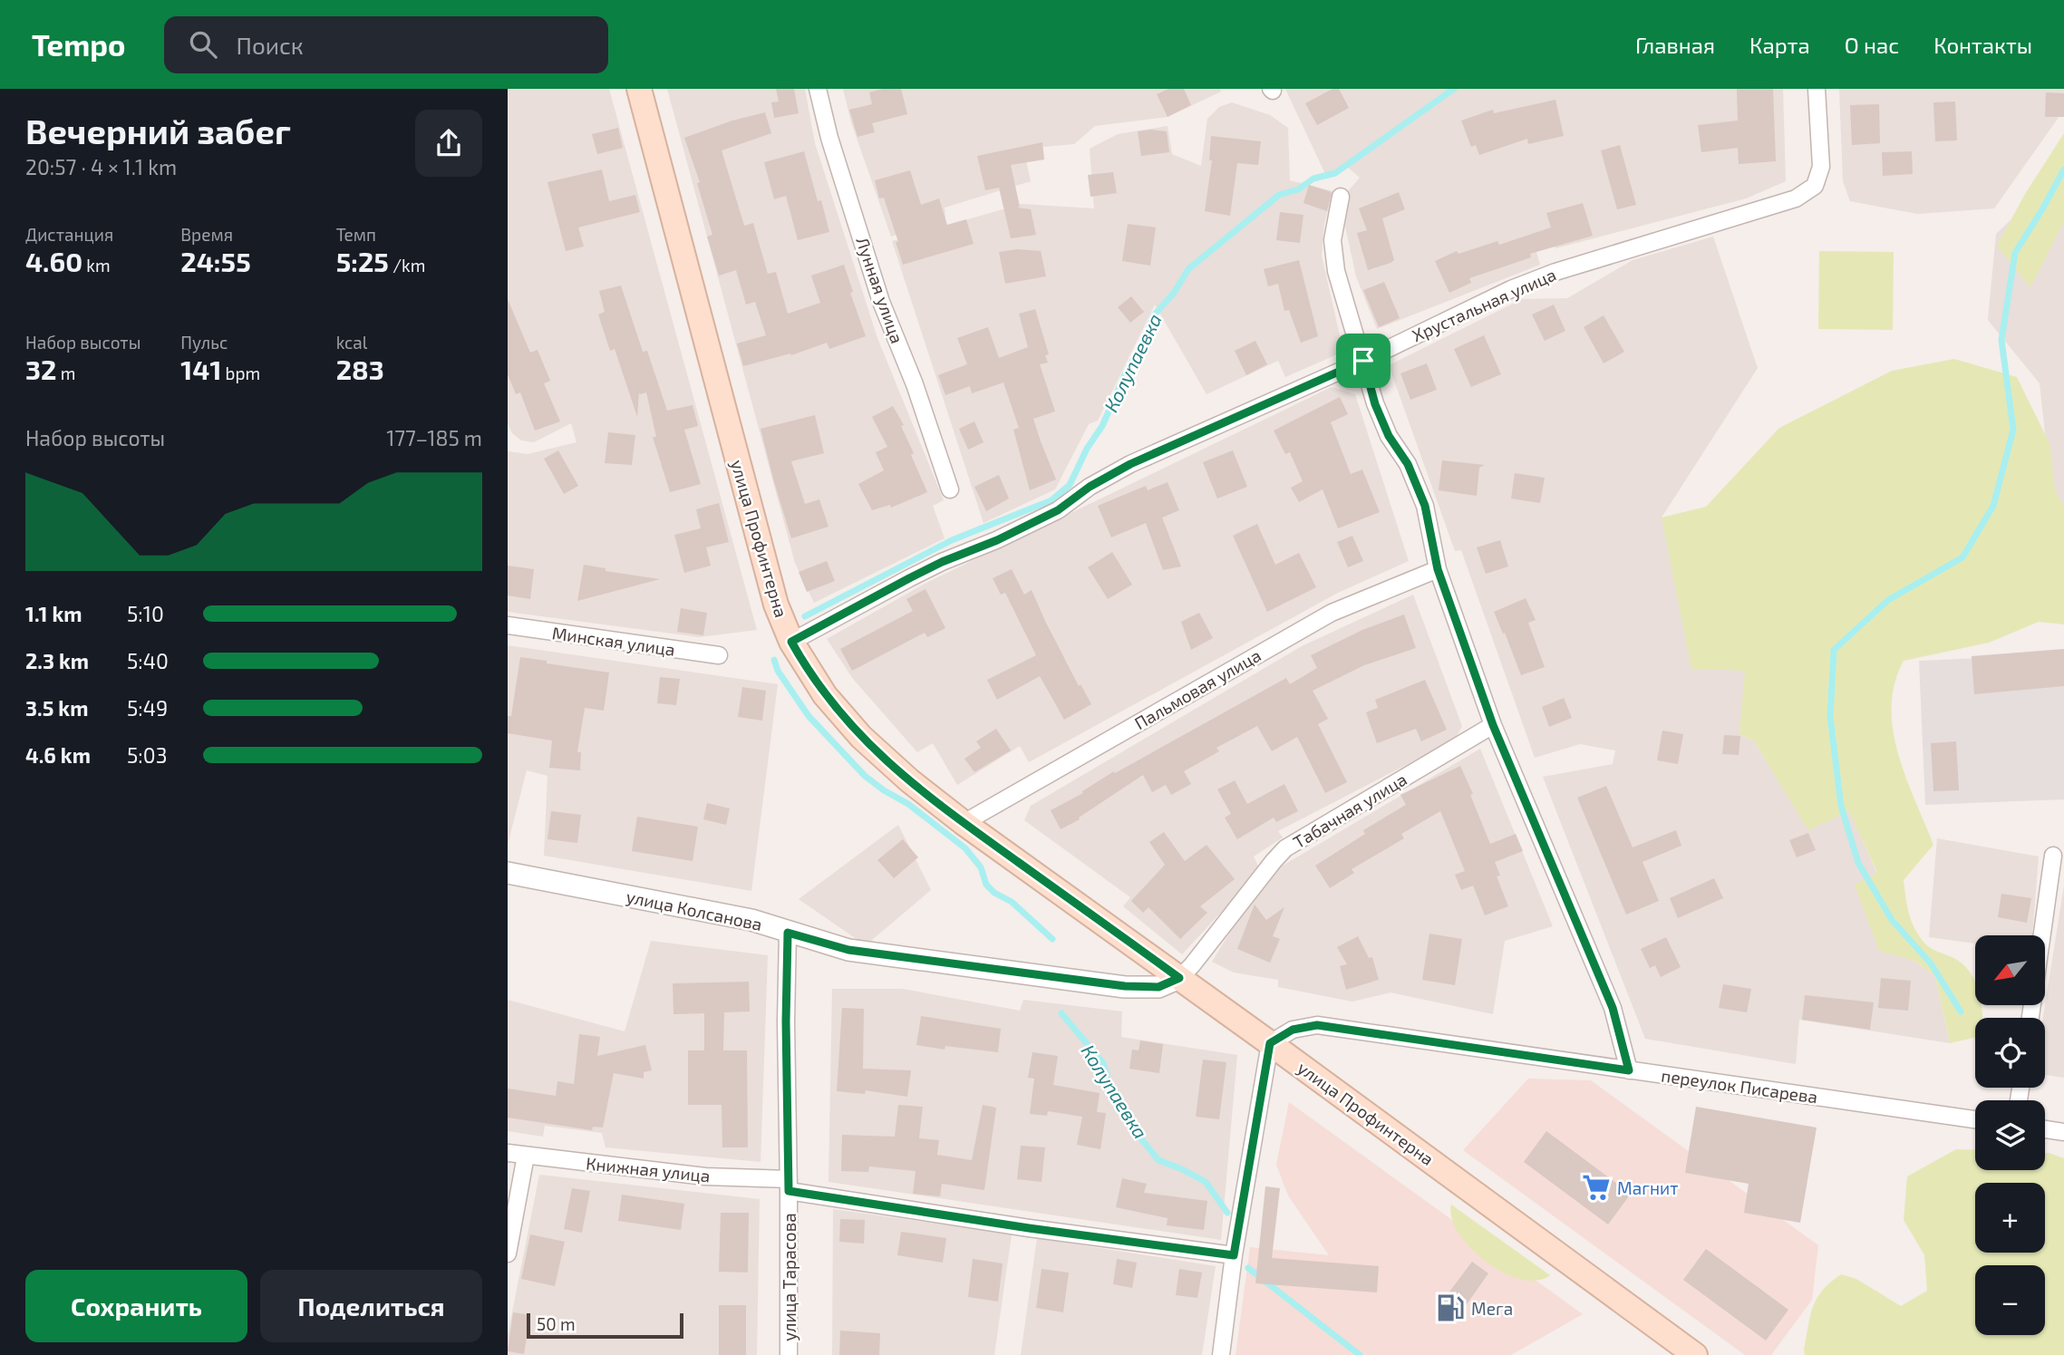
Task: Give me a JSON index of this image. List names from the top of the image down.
{
  "streets": {
    "main road": ["улица Профинтерна"],
    "street": [
      "Лунная улица",
      "Хрустальная улица",
      "Минская улица",
      "Пальмовая улица",
      "Табачная улица",
      "улица Колсанова",
      "переулок Писарева",
      "Книжная улица",
      "улица Тарасова"
    ]
  },
  "crossings": [
    ["Хрустальная улица", "улица Профинтерна"],
    ["улица Профинтерна", "Пальмовая улица"],
    ["улица Профинтерна", "Табачная улица"],
    ["улица Профинтерна", "улица Колсанова"],
    ["улица Профинтерна", "переулок Писарева"],
    ["Табачная улица", "улица Колсанова"],
    ["улица Колсанова", "улица Тарасова"],
    ["Книжная улица", "улица Тарасова"]
  ],
  "water": ["Колупаевка"],
  "places": {
    "supermarket": ["Магнит"],
    "fuel station": ["Мега"]
  },
  "scale_bar": "50 m",
  "north": "bottom left",
  "page": {
    "header": "Tempo",
    "search": "Поиск",
    "nav": [
      "Главная",
      "Карта",
      "О нас",
      "Контакты"
    ],
    "heading": ["Вечерний забег", "20:57 · 4 × 1.1 km"],
    "stats": [
      ["Дистанция", "4.60 km"],
      ["Время", "24:55"],
      ["Темп", "5:25 /km"],
      ["Набор высоты", "32 m"],
      ["Пульс", "141 bpm"],
      ["kcal", "283"]
    ],
    "chart": ["Набор высоты", "177–185 m"],
    "list": [
      {
        "name": "1.1 km",
        "note": "5:10"
      },
      {
        "name": "2.3 km",
        "note": "5:40"
      },
      {
        "name": "3.5 km",
        "note": "5:49"
      },
      {
        "name": "4.6 km",
        "note": "5:03"
      }
    ],
    "map_buttons": ["+", "−"],
    "buttons": ["Сохранить", "Поделиться"],
    "scale": "50 m"
  }
}
